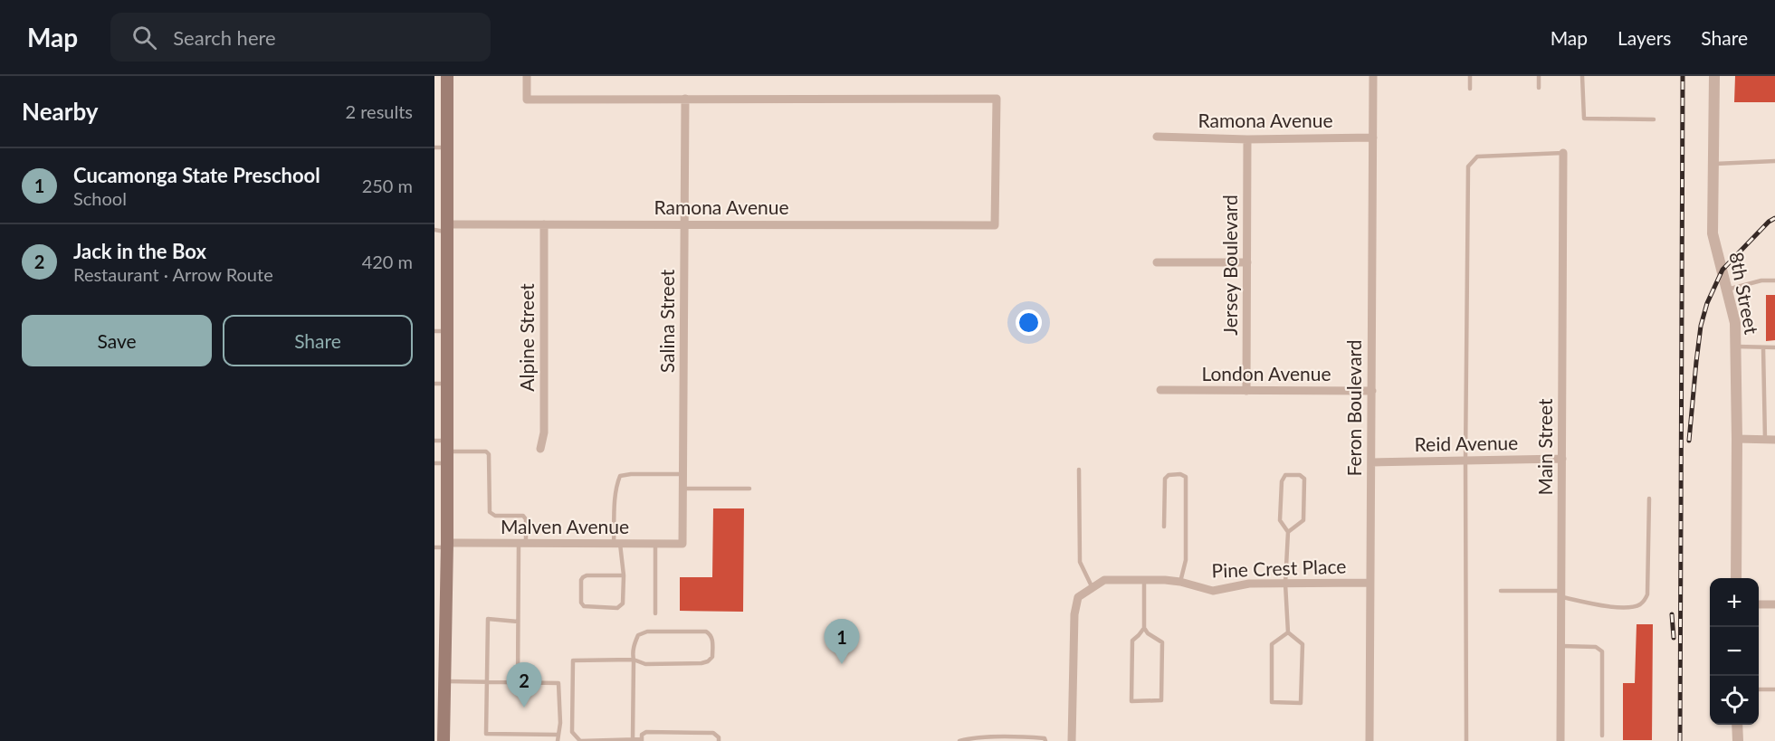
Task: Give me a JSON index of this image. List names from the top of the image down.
{
  "streets": {
    "street": [
      "Ramona Avenue",
      "Jersey Boulevard",
      "8th Street",
      "Salina Street",
      "Alpine Street",
      "London Avenue",
      "Feron Boulevard",
      "Reid Avenue",
      "Main Street",
      "Malven Avenue",
      "Pine Crest Place"
    ]
  },
  "crossings": [
    ["Ramona Avenue", "Jersey Boulevard"],
    ["Ramona Avenue", "Salina Street"],
    ["Ramona Avenue", "Alpine Street"],
    ["Ramona Avenue", "Feron Boulevard"],
    ["Jersey Boulevard", "London Avenue"],
    ["Salina Street", "Malven Avenue"],
    ["London Avenue", "Feron Boulevard"],
    ["Feron Boulevard", "Reid Avenue"],
    ["Feron Boulevard", "Pine Crest Place"],
    ["Reid Avenue", "Main Street"]
  ],
  "page": {
    "header": "Map",
    "search": "Search here",
    "nav": ["Map", "Layers", "Share"],
    "heading": ["Nearby", "2 results"],
    "list": [
      {
        "mark": "1",
        "name": "Cucamonga State Preschool",
        "note": "School",
        "value": "250 m"
      },
      {
        "mark": "2",
        "name": "Jack in the Box",
        "note": "Restaurant · Arrow Route",
        "value": "420 m"
      }
    ],
    "buttons": ["Save", "Share"],
    "map_buttons": ["+", "−"],
    "pins": ["1", "2"]
  }
}
